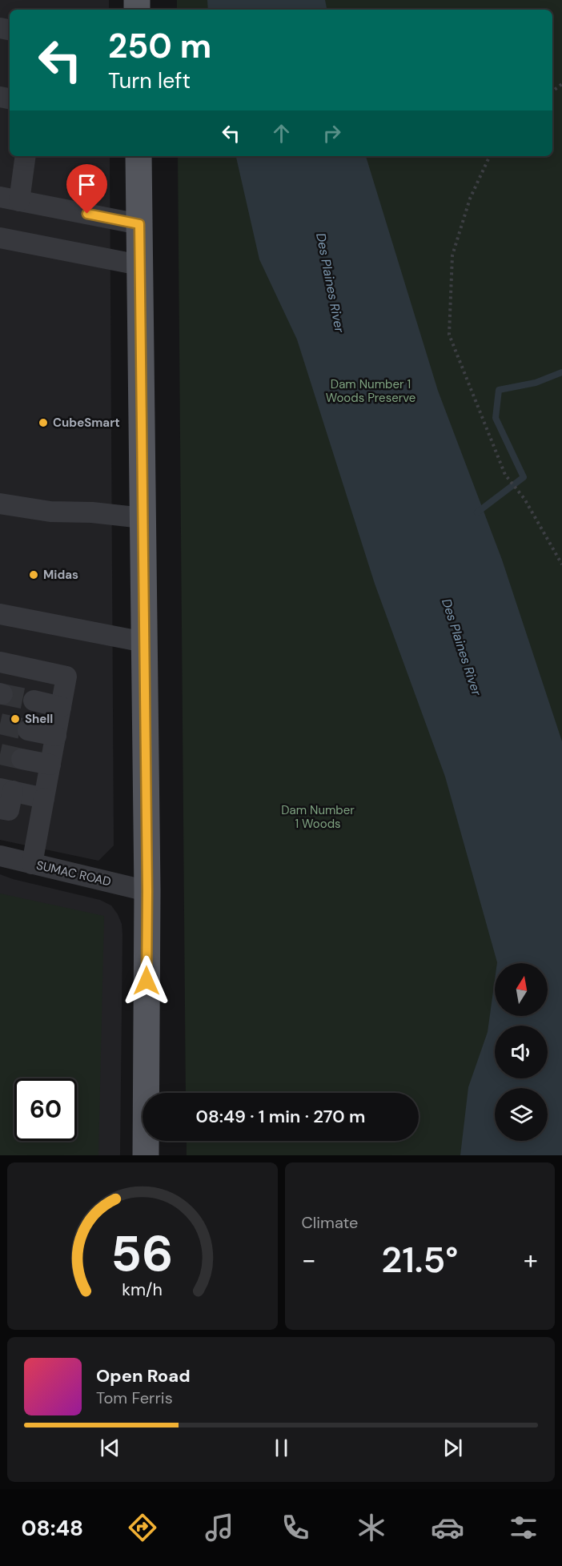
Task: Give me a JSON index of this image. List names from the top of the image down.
{
  "streets": {
    "street": ["SUMAC ROAD"]
  },
  "water": ["Des Plaines River"],
  "parks": ["Dam Number 1 Woods Preserve", "Dam Number 1 Woods"],
  "places": ["CubeSmart", "Midas", "Shell"],
  "north": "top",
  "page": {
    "turn": ["250 m", "Turn left"],
    "limit": "60",
    "trip": "08:49 · 1 min · 270 m",
    "tile": "Climate",
    "heat": ["−", "21.5°", "+"],
    "song": ["Open Road", "Tom Ferris"],
    "tabs": "08:48",
    "gauge": ["56", "km/h"]
  }
}
